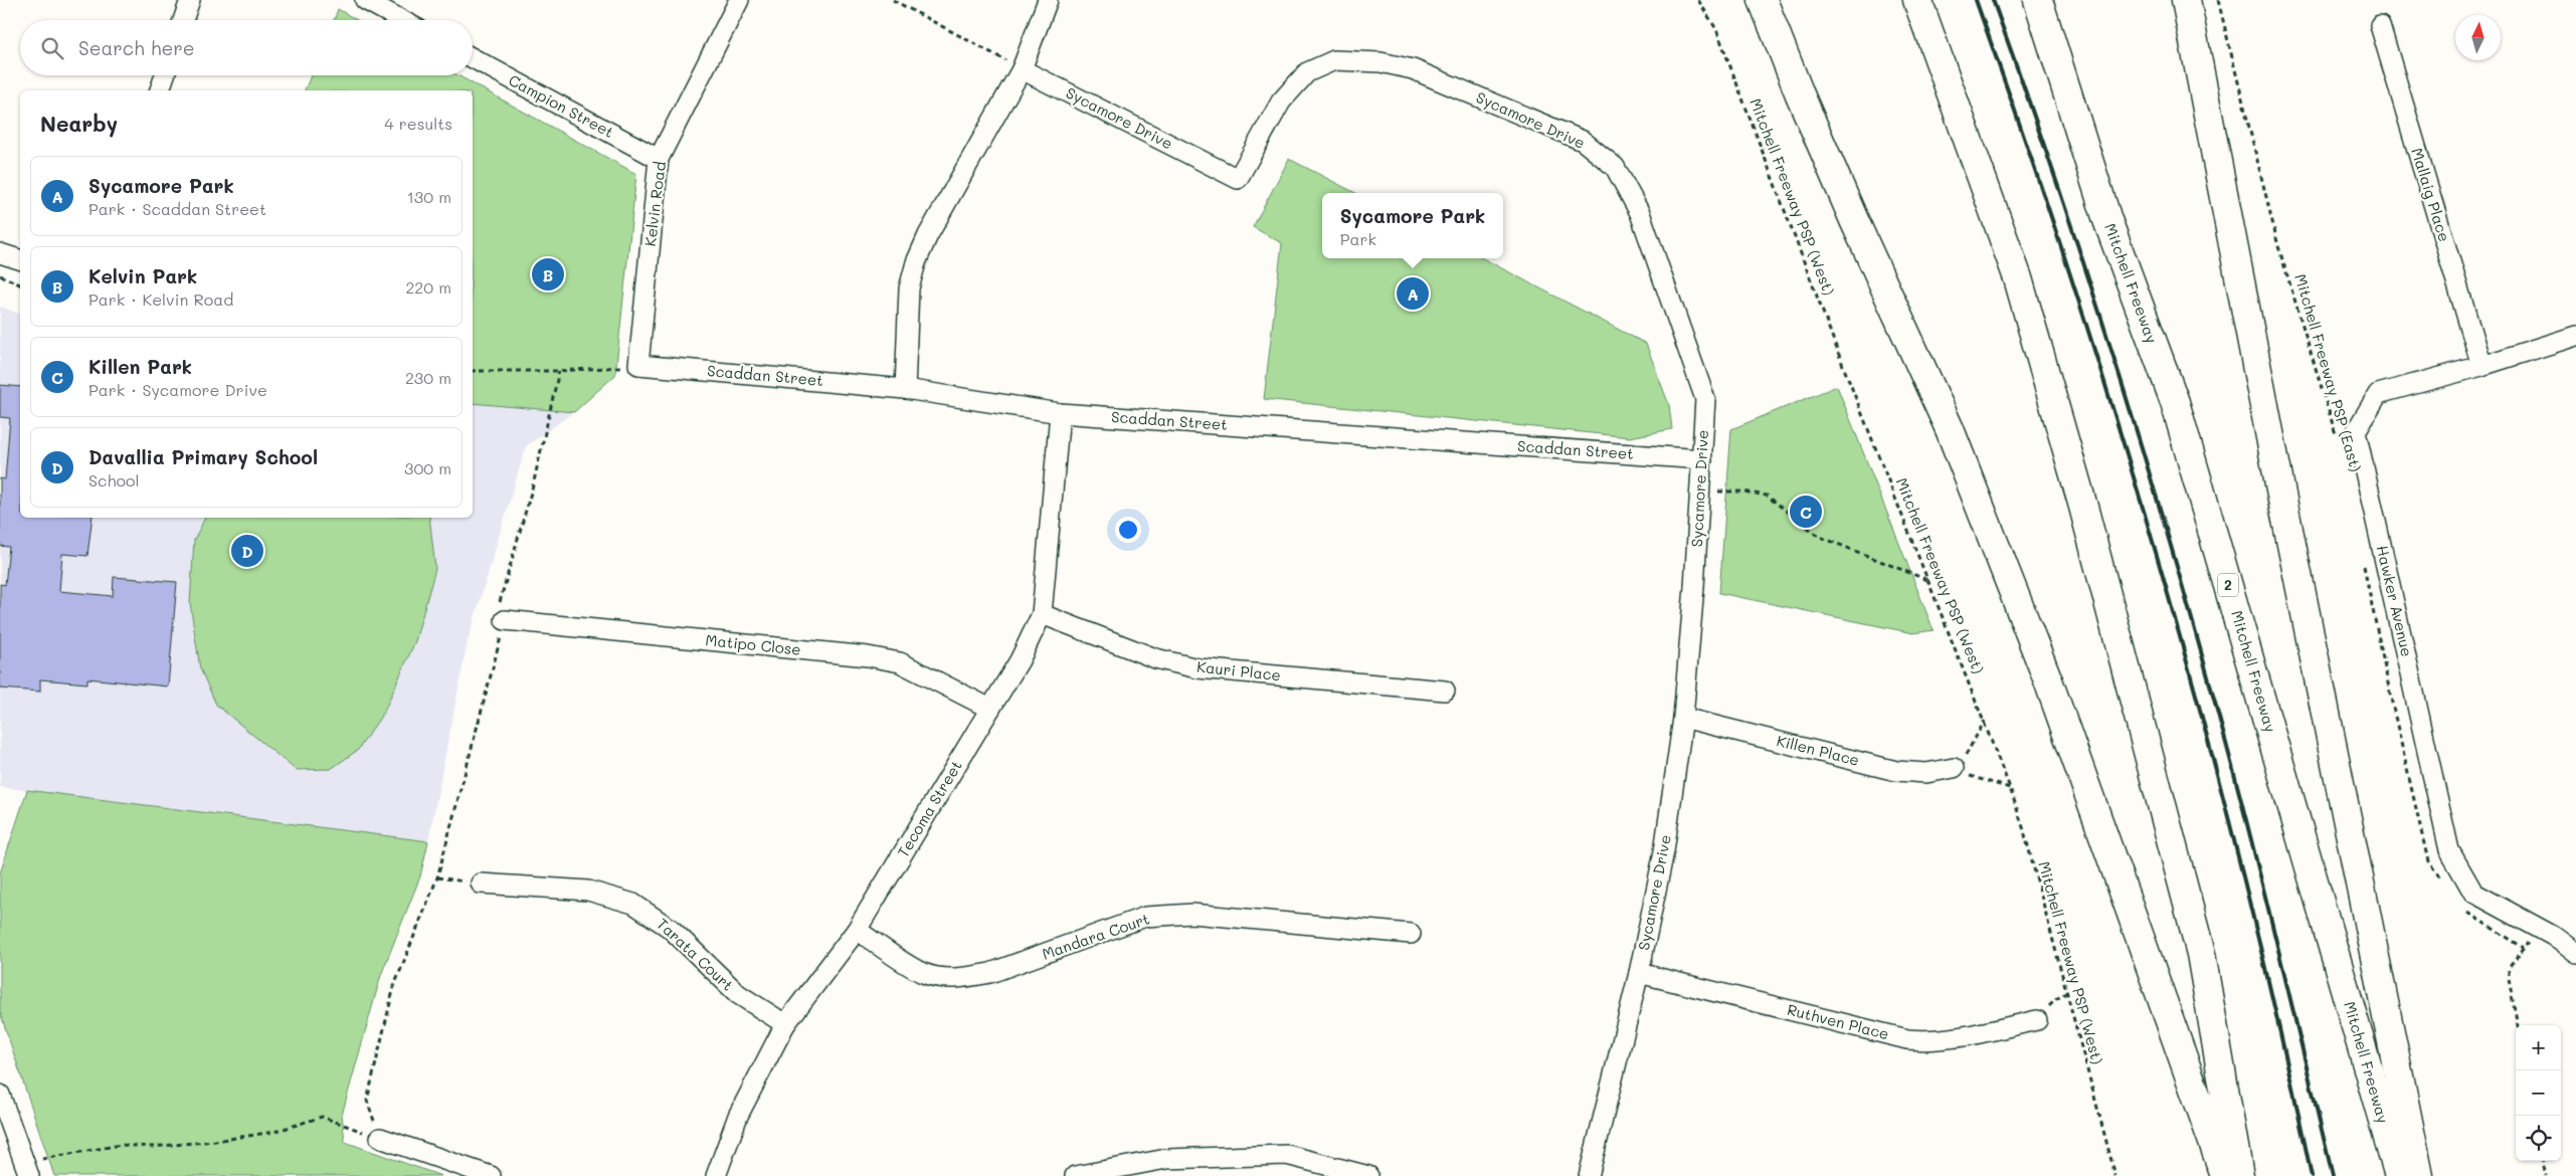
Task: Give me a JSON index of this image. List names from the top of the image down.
{
  "streets": {
    "highway": ["Mitchell Freeway", "2"],
    "street": [
      "Campion Street",
      "Sycamore Drive",
      "Mallaig Place",
      "Kelvin Road",
      "Scaddan Street",
      "Hawker Avenue",
      "Matipo Close",
      "Kauri Place",
      "Killen Place",
      "Tecoma Street",
      "Mandara Court",
      "Tarata Court",
      "Ruthven Place"
    ],
    "path": ["Mitchell Freeway PSP (West)", "Mitchell Freeway PSP (East)"]
  },
  "crossings": [
    ["Campion Street", "Kelvin Road"],
    ["Sycamore Drive", "Scaddan Street"],
    ["Sycamore Drive", "Killen Place"],
    ["Sycamore Drive", "Ruthven Place"],
    ["Mallaig Place", "Hawker Avenue"],
    ["Kelvin Road", "Scaddan Street"],
    ["Scaddan Street", "Tecoma Street"],
    ["Matipo Close", "Tecoma Street"],
    ["Kauri Place", "Tecoma Street"],
    ["Tecoma Street", "Mandara Court"],
    ["Tecoma Street", "Tarata Court"]
  ],
  "north": "top",
  "page": {
    "search": "Search here",
    "heading": ["Nearby", "4 results"],
    "list": [
      {
        "mark": "A",
        "name": "Sycamore Park",
        "note": "Park · Scaddan Street",
        "value": "130 m"
      },
      {
        "mark": "B",
        "name": "Kelvin Park",
        "note": "Park · Kelvin Road",
        "value": "220 m"
      },
      {
        "mark": "C",
        "name": "Killen Park",
        "note": "Park · Sycamore Drive",
        "value": "230 m"
      },
      {
        "mark": "D",
        "name": "Davallia Primary School",
        "note": "School",
        "value": "300 m"
      }
    ],
    "popup": ["Sycamore Park", "Park"],
    "pins": [
      "B",
      "A",
      "C",
      "D"
    ],
    "map_buttons": ["+", "−"]
  }
}
